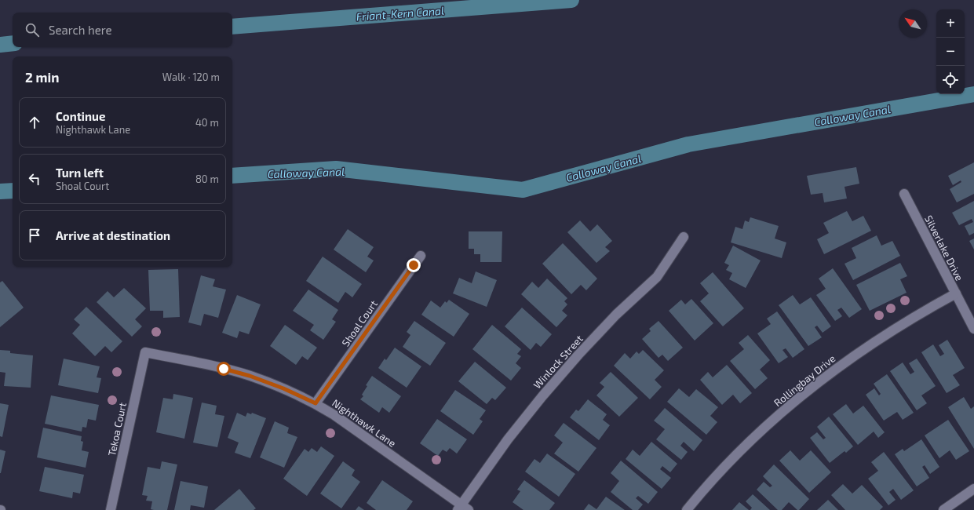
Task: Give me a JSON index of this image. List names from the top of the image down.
{
  "streets": {
    "street": [
      "Silverlake Drive",
      "Shoal Court",
      "Winlock Street",
      "Rollingbay Drive",
      "Nighthawk Lane",
      "Tekoa Court"
    ]
  },
  "crossings": [
    ["Silverlake Drive", "Rollingbay Drive"],
    ["Shoal Court", "Nighthawk Lane"],
    ["Winlock Street", "Nighthawk Lane"],
    ["Nighthawk Lane", "Tekoa Court"]
  ],
  "water": ["Friant-Kern Canal", "Calloway Canal"],
  "north": "top left",
  "page": {
    "map_buttons": ["+", "−"],
    "search": "Search here",
    "heading": ["2 min", "Walk · 120 m"],
    "list": [
      ["Continue", "Nighthawk Lane", "40 m"],
      ["Turn left", "Shoal Court", "80 m"],
      "Arrive at destination"
    ]
  }
}
